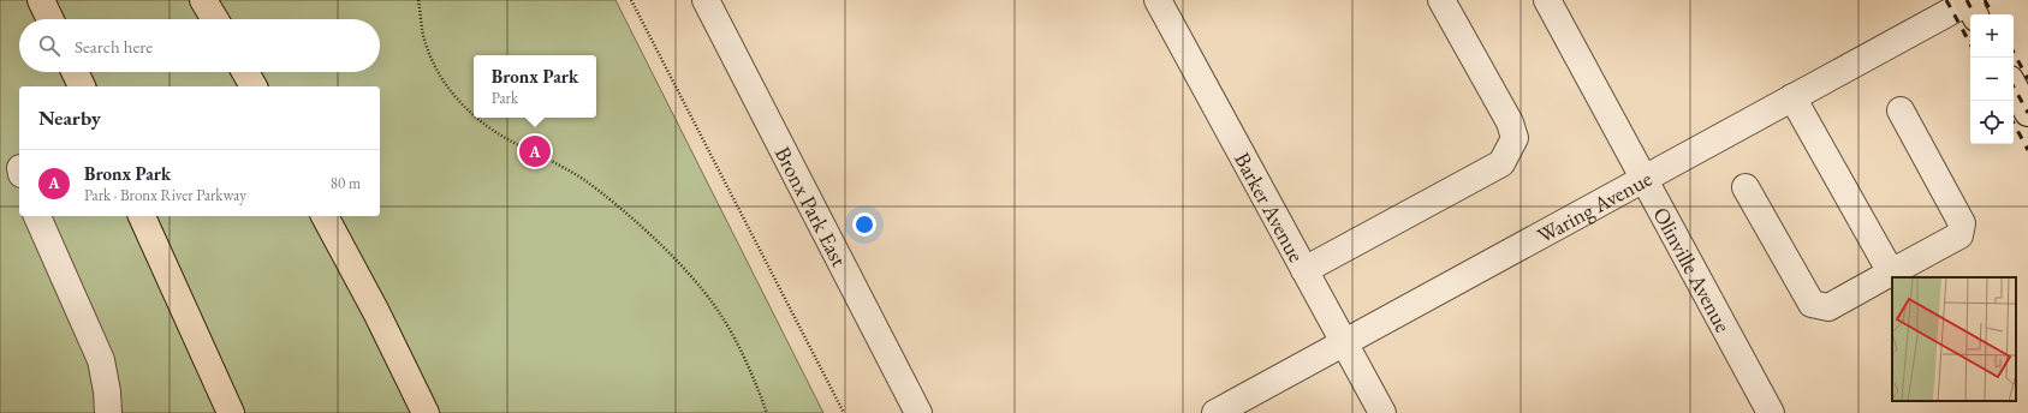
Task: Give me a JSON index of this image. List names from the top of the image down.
{
  "streets": {
    "street": [
      "Bronx Park East",
      "Barker Avenue",
      "Waring Avenue",
      "Olinville Avenue"
    ]
  },
  "crossings": [
    ["Barker Avenue", "Waring Avenue"],
    ["Waring Avenue", "Olinville Avenue"]
  ],
  "page": {
    "map_buttons": ["+", "−"],
    "search": "Search here",
    "popup": ["Bronx Park", "Park"],
    "heading": "Nearby",
    "pins": "A",
    "list": [
      {
        "mark": "A",
        "name": "Bronx Park",
        "note": "Park · Bronx River Parkway",
        "value": "80 m"
      }
    ]
  }
}
